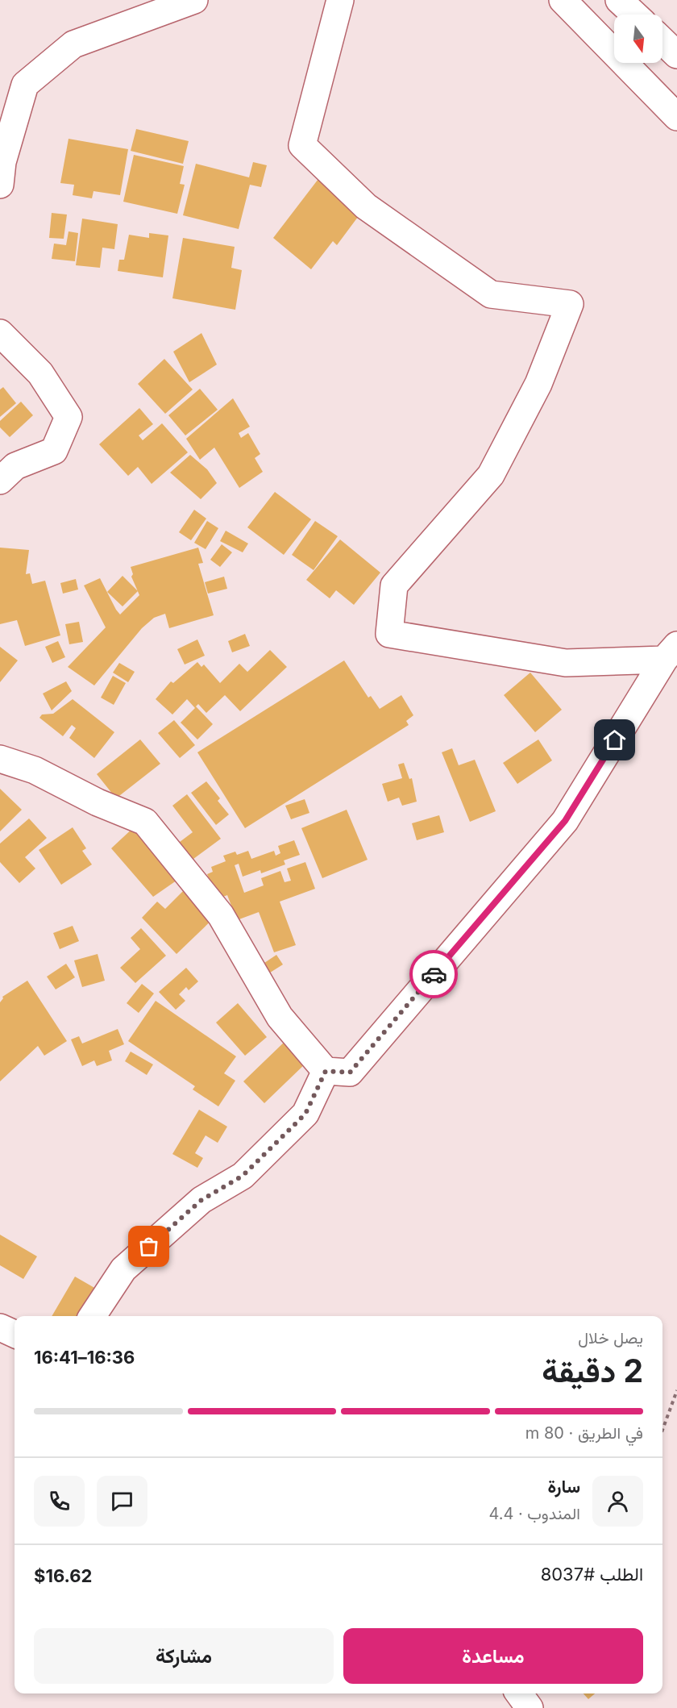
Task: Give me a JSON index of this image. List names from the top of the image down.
{
  "north": "bottom",
  "page": {
    "heading": ["2 دقيقة", "يصل خلال", "16:36–16:41"],
    "panel": [
      "سارة",
      "المندوب · 4.4",
      "الطلب #8037",
      "$16.62"
    ],
    "bar": "في الطريق · 80 m",
    "buttons": ["مساعدة", "مشاركة"]
  }
}
